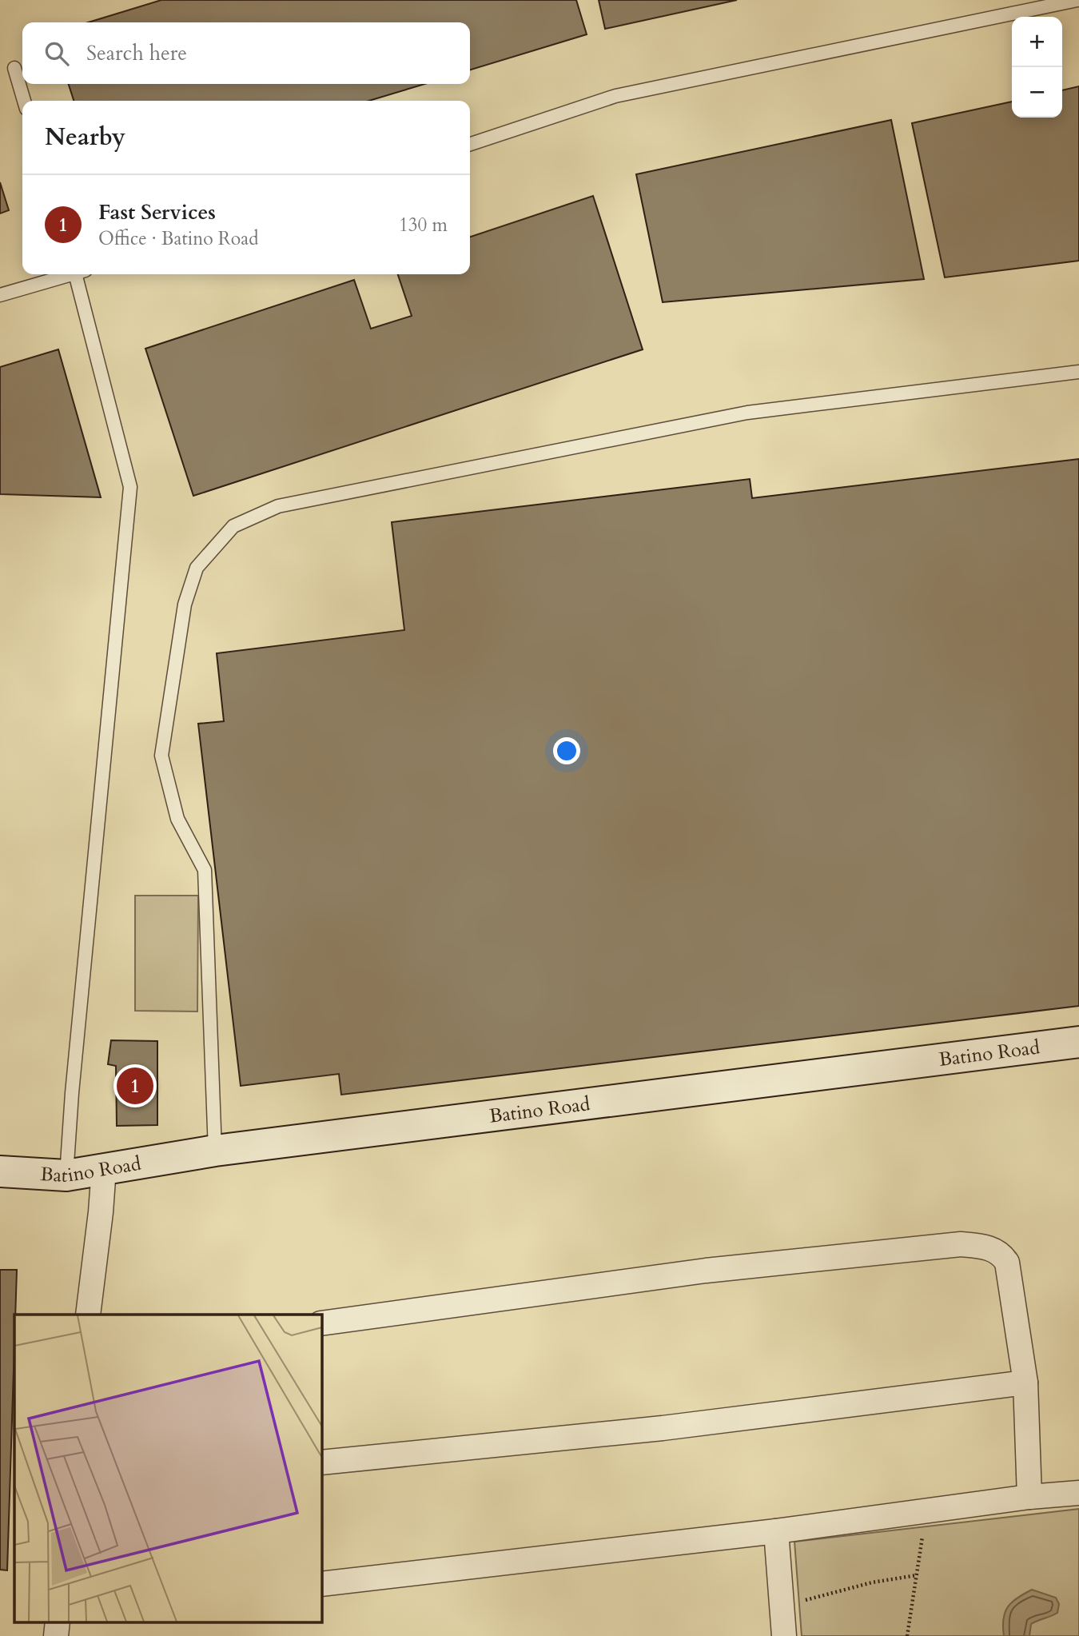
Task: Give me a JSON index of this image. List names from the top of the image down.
{
  "streets": {
    "main road": ["Batino Road"]
  },
  "page": {
    "map_buttons": ["+", "−"],
    "search": "Search here",
    "heading": "Nearby",
    "list": [
      {
        "mark": "1",
        "name": "Fast Services",
        "note": "Office · Batino Road",
        "value": "130 m"
      }
    ],
    "pins": "1"
  }
}
